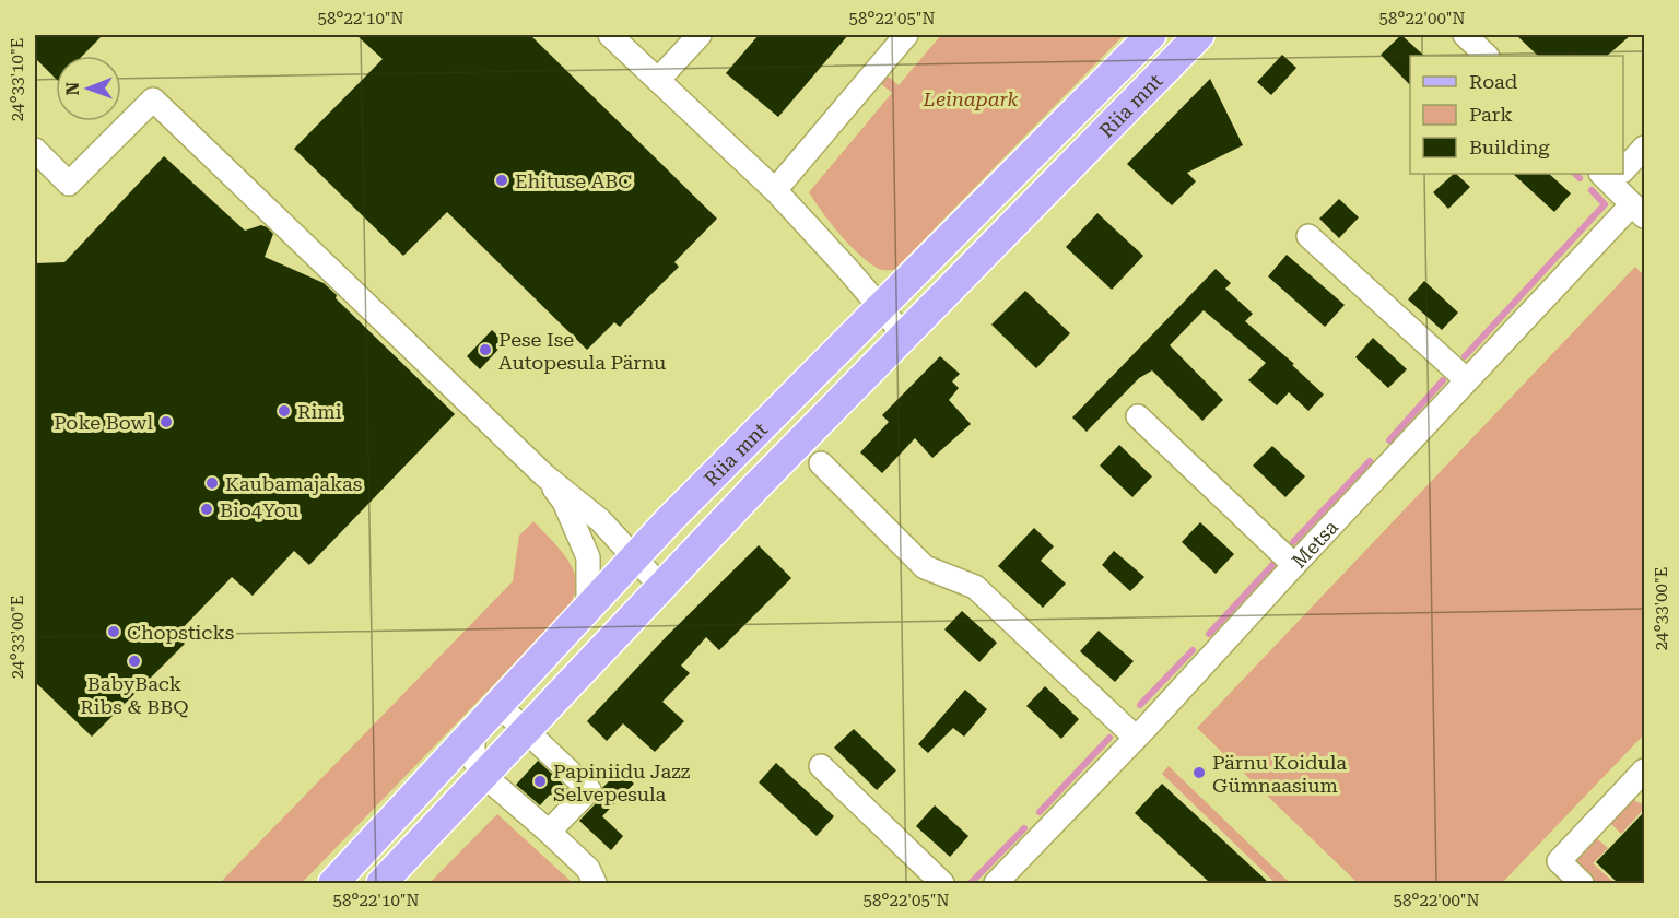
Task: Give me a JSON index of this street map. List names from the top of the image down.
{
  "streets": {
    "main road": ["Riia mnt"],
    "street": ["Metsa"]
  },
  "parks": ["Leinapark"],
  "places": [
    "Ehituse ABC",
    "Pese Ise Autopesula Pärnu",
    "Rimi",
    "Poke Bowl",
    "Kaubamajakas",
    "Bio4You",
    "Chopsticks",
    "BabyBack Ribs & BBQ",
    "Pärnu Koidula Gümnaasium",
    "Papiniidu Jazz Selvepesula"
  ],
  "legend": ["Road", "Park", "Building"],
  "north": "left",
  "coordinates": [
    "58°22'10\"N",
    "58°22'05\"N",
    "58°22'00\"N",
    "24°33'10\"E",
    "24°33'00\"E"
  ]
}
